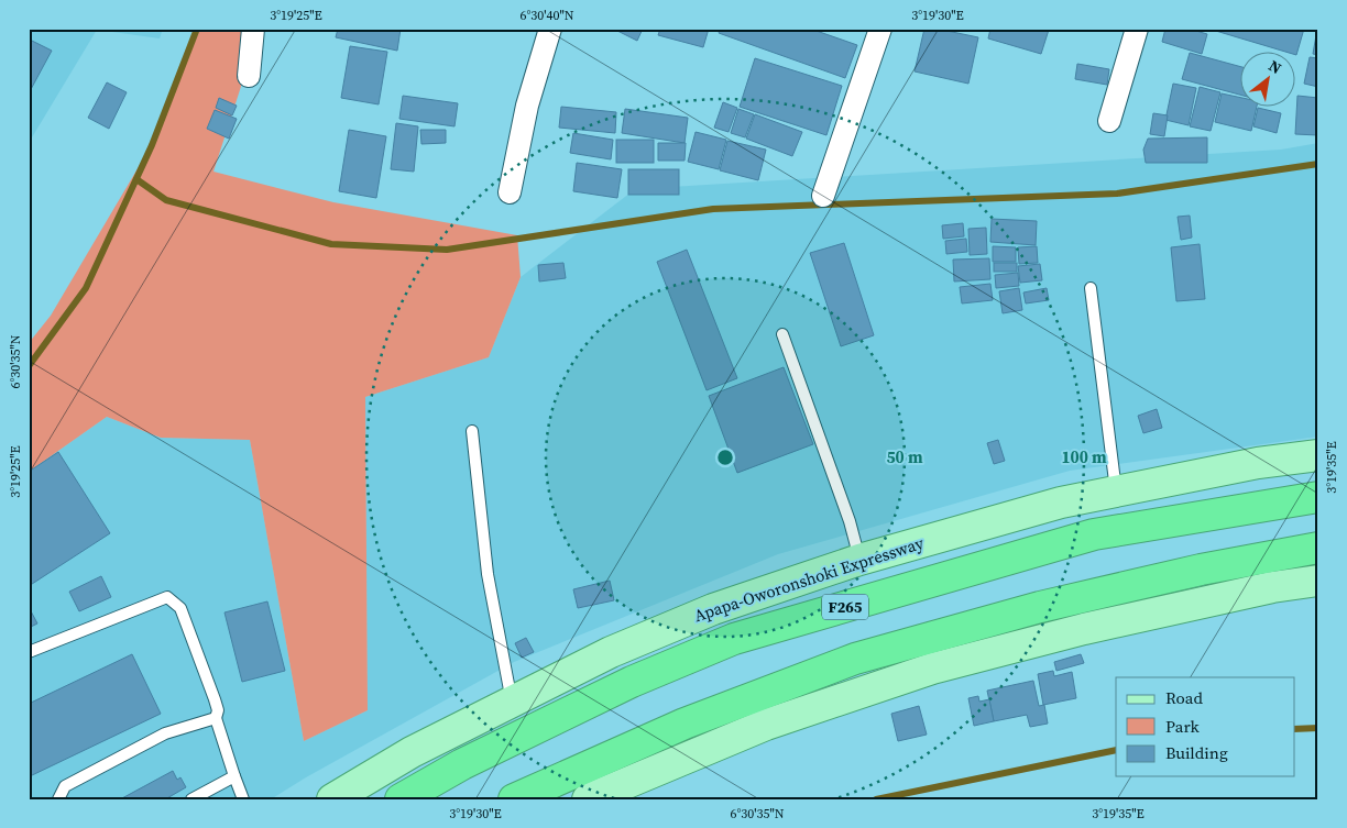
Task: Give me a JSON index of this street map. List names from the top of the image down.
{
  "streets": {
    "highway": ["Apapa-Oworonshoki Expressway", "F265"]
  },
  "legend": ["Road", "Park", "Building"],
  "north": "top right",
  "coordinates": [
    "3°19'25\"E",
    "6°30'40\"N",
    "3°19'30\"E",
    "6°30'35\"N",
    "3°19'35\"E"
  ],
  "rings": ["50 m", "100 m"]
}
